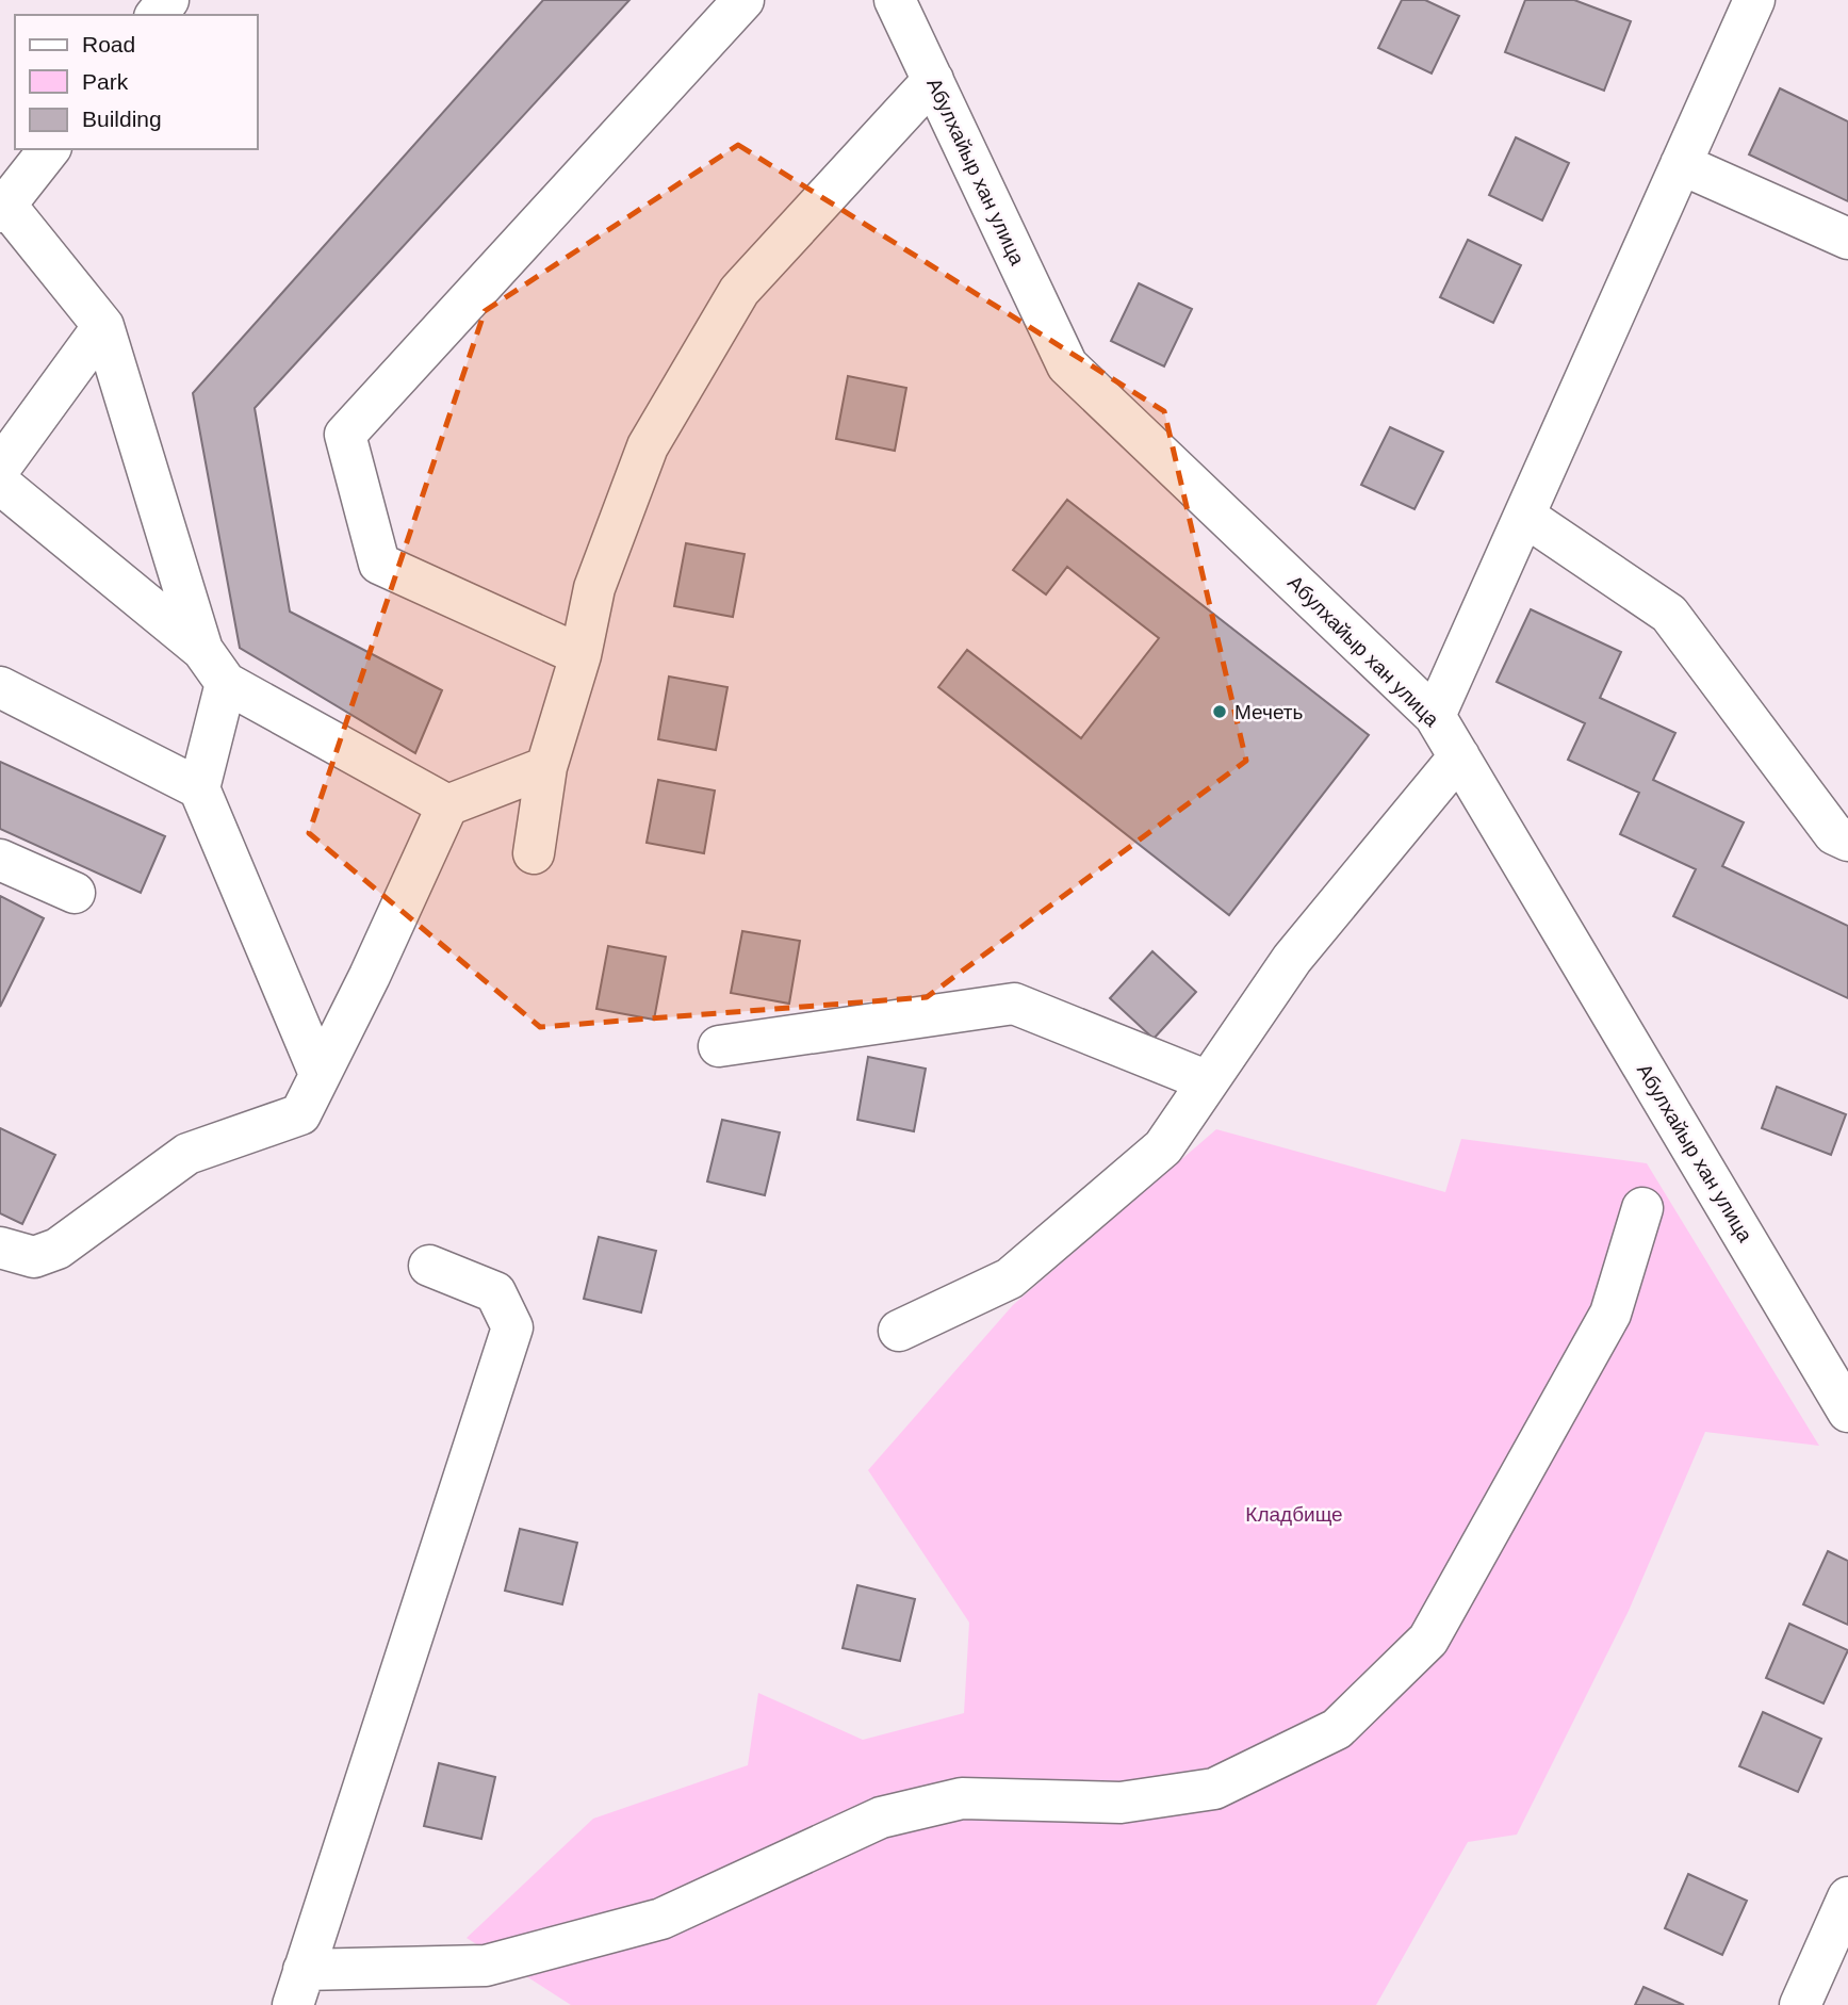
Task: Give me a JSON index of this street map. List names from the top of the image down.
{
  "streets": {
    "street": ["Абулхайыр хан улица"]
  },
  "parks": ["Кладбище"],
  "places": ["Мечеть"],
  "legend": ["Road", "Park", "Building"]
}
